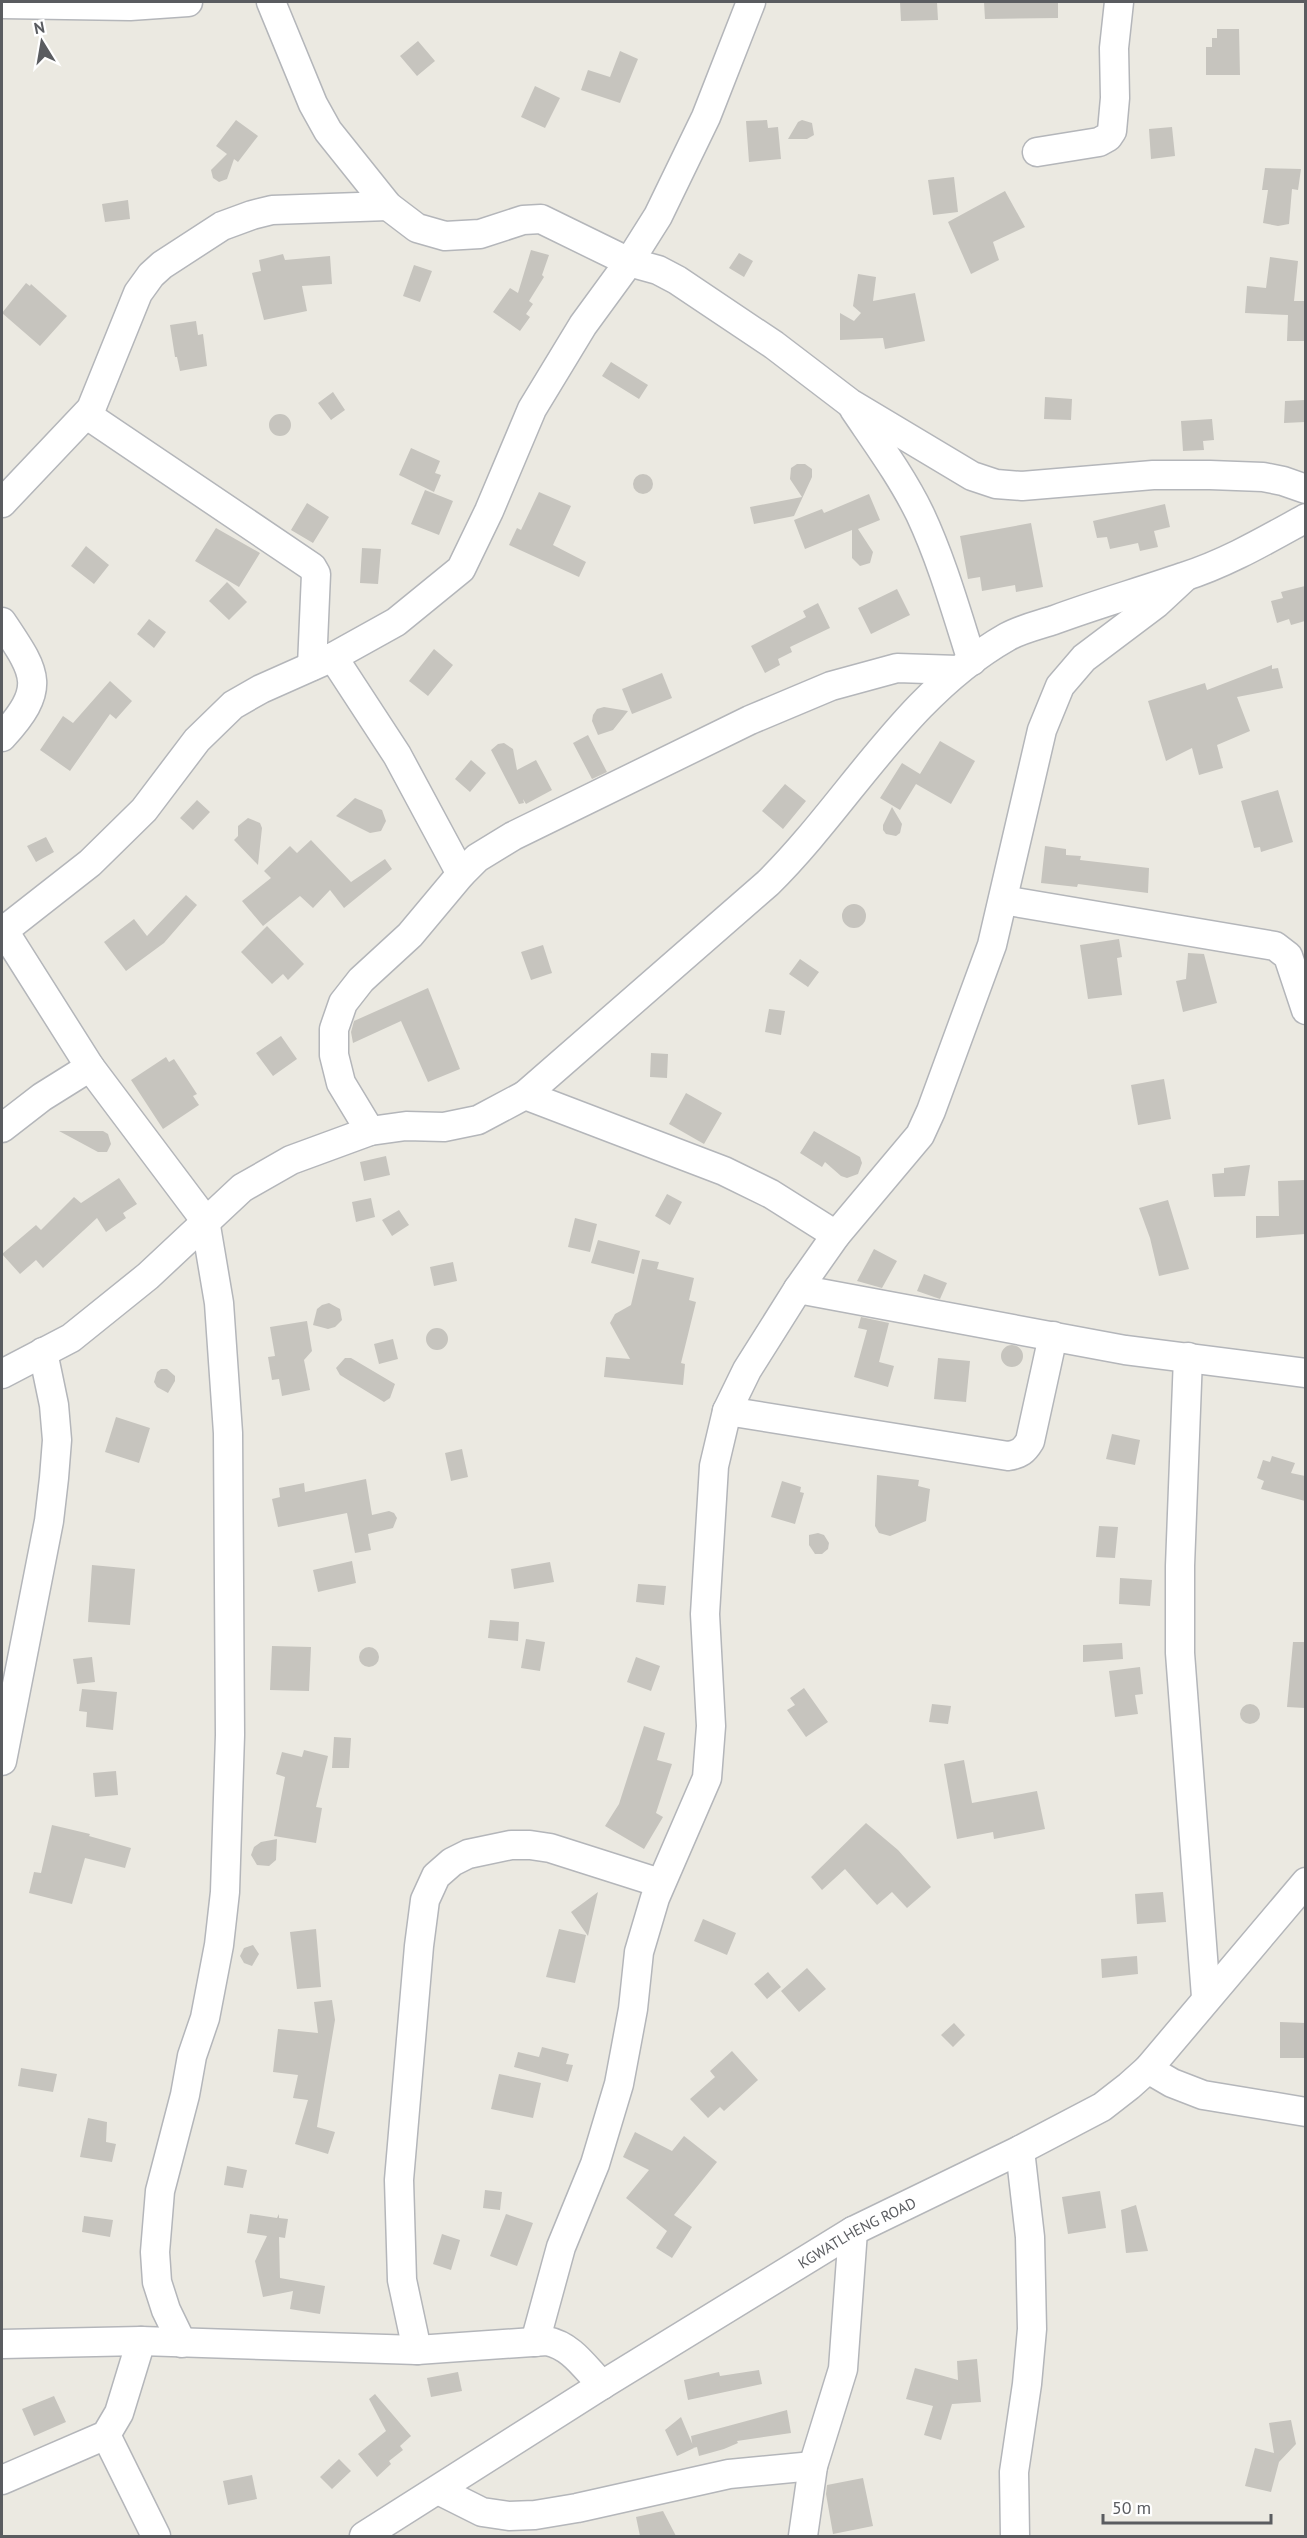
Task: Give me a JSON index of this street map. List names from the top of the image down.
{
  "streets": {
    "street": ["KGWATLHENG ROAD"]
  },
  "scale_bar": "50 m",
  "north": "top"
}
